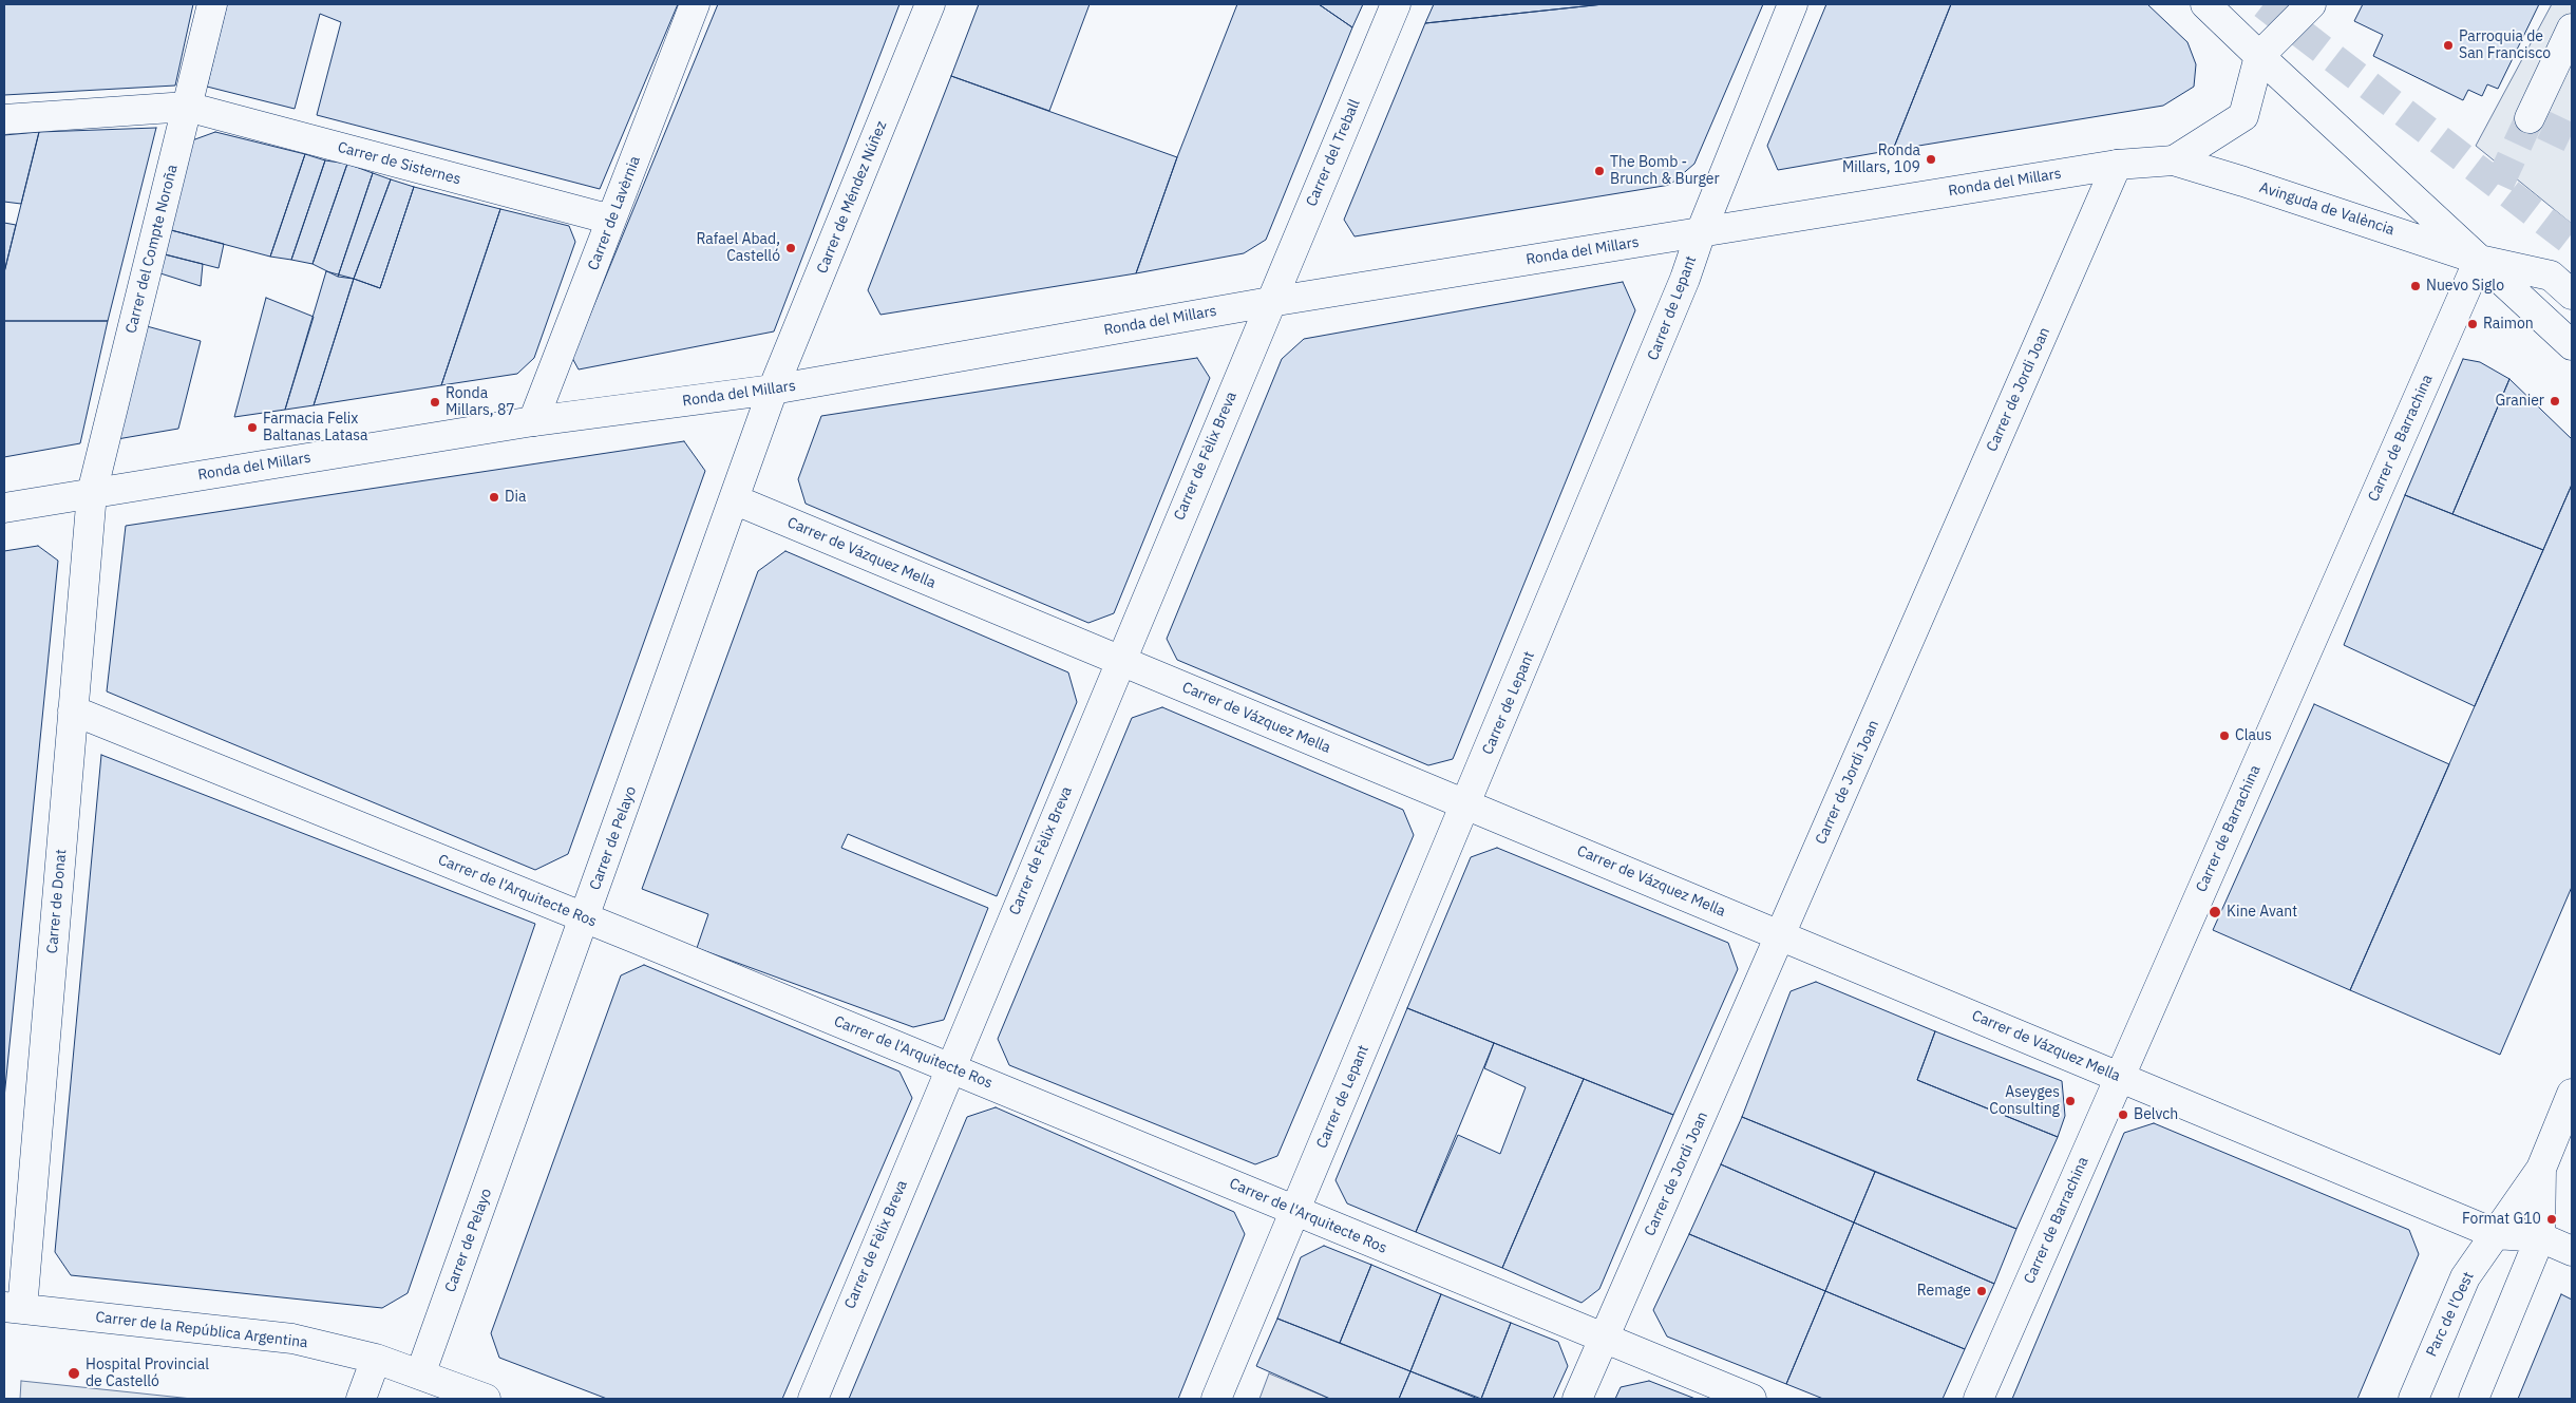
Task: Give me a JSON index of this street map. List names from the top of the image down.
{
  "streets": {
    "street": [
      "Carrer del Treball",
      "Carrer de Sisternes",
      "Ronda del Millars",
      "Carrer de Méndez Núñez",
      "Avinguda de València",
      "Carrer de Lavèrnia",
      "Carrer del Compte Noroña",
      "Carrer de Lepant",
      "Carrer de Jordi Joan",
      "Carrer de Barrachina",
      "Carrer de Fèlix Breva",
      "Carrer de Vázquez Mella",
      "Carrer de Pelayo",
      "Carrer de l'Arquitecte Ros",
      "Carrer de Donat",
      "Parc de l'Oest",
      "Carrer de la República Argentina"
    ]
  },
  "crossings": [
    ["Carrer del Treball", "Ronda del Millars"],
    ["Carrer del Treball", "Carrer de Fèlix Breva"],
    ["Carrer de Sisternes", "Carrer de Lavèrnia"],
    ["Carrer de Sisternes", "Carrer del Compte Noroña"],
    ["Ronda del Millars", "Carrer de Méndez Núñez"],
    ["Ronda del Millars", "Avinguda de València"],
    ["Ronda del Millars", "Carrer de Lavèrnia"],
    ["Ronda del Millars", "Carrer del Compte Noroña"],
    ["Ronda del Millars", "Carrer de Lepant"],
    ["Ronda del Millars", "Carrer de Jordi Joan"],
    ["Ronda del Millars", "Carrer de Fèlix Breva"],
    ["Ronda del Millars", "Carrer de Pelayo"],
    ["Ronda del Millars", "Carrer de Donat"],
    ["Carrer de Méndez Núñez", "Carrer de Pelayo"],
    ["Avinguda de València", "Carrer de Barrachina"],
    ["Carrer del Compte Noroña", "Carrer de Donat"],
    ["Carrer de Lepant", "Carrer de Vázquez Mella"],
    ["Carrer de Lepant", "Carrer de l'Arquitecte Ros"],
    ["Carrer de Jordi Joan", "Carrer de Vázquez Mella"],
    ["Carrer de Jordi Joan", "Carrer de l'Arquitecte Ros"],
    ["Carrer de Barrachina", "Carrer de Vázquez Mella"],
    ["Carrer de Fèlix Breva", "Carrer de Vázquez Mella"],
    ["Carrer de Fèlix Breva", "Carrer de l'Arquitecte Ros"],
    ["Carrer de Vázquez Mella", "Carrer de Pelayo"],
    ["Carrer de Vázquez Mella", "Parc de l'Oest"],
    ["Carrer de Pelayo", "Carrer de l'Arquitecte Ros"],
    ["Carrer de Pelayo", "Carrer de la República Argentina"],
    ["Carrer de l'Arquitecte Ros", "Carrer de Donat"],
    ["Carrer de Donat", "Carrer de la República Argentina"]
  ],
  "places": [
    "Parroquia de San Francisco",
    "Ronda Millars, 109",
    "The Bomb - Brunch & Burger",
    "Rafael Abad, Castelló",
    "Nuevo Siglo",
    "Raimon",
    "Granier",
    "Ronda Millars, 87",
    "Farmacia Felix Baltanas Latasa",
    "Dia",
    "Claus",
    "Kine Avant",
    "Aseyges Consulting",
    "Belvch",
    "Format G10",
    "Remage",
    "Hospital Provincial de Castelló"
  ]
}
